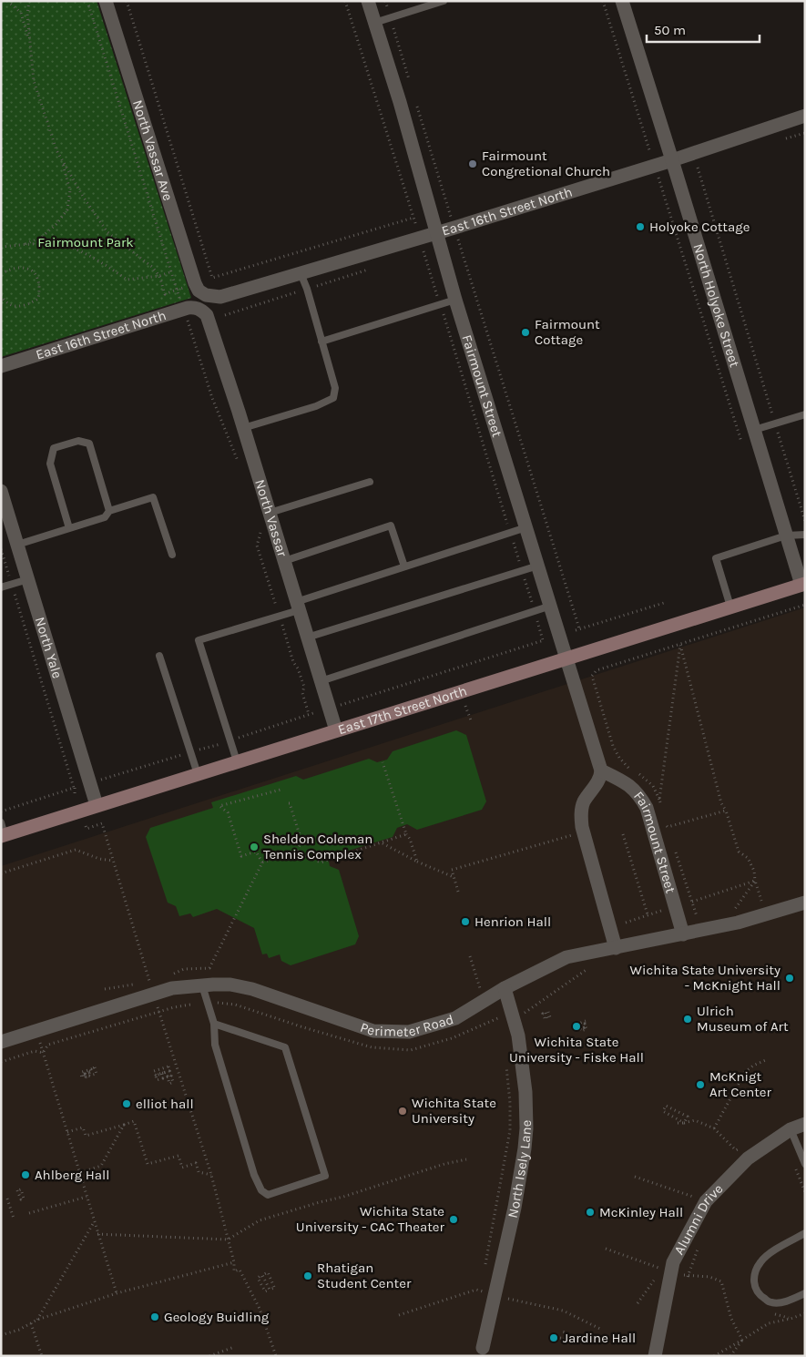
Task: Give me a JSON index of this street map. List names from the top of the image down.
{
  "streets": {
    "street": [
      "North Vassar Ave",
      "East 16th Street North",
      "North Holyoke Street",
      "Fairmount Street",
      "North Vassar",
      "North Yale",
      "East 17th Street North",
      "Perimeter Road",
      "North Isely Lane",
      "Alumni Drive"
    ]
  },
  "crossings": [
    ["North Vassar Ave", "East 16th Street North"],
    ["East 16th Street North", "North Holyoke Street"],
    ["East 16th Street North", "Fairmount Street"],
    ["East 16th Street North", "North Vassar"],
    ["North Holyoke Street", "East 17th Street North"],
    ["Fairmount Street", "East 17th Street North"],
    ["Fairmount Street", "Perimeter Road"],
    ["North Vassar", "East 17th Street North"],
    ["North Yale", "East 17th Street North"],
    ["Perimeter Road", "North Isely Lane"]
  ],
  "parks": ["Fairmount Park"],
  "places": [
    "Fairmount Congretional Church",
    "Holyoke Cottage",
    "Fairmount Cottage",
    "Sheldon Coleman Tennis Complex",
    "Henrion Hall",
    "Wichita State University - McKnight Hall",
    "Ulrich Museum of Art",
    "Wichita State University - Fiske Hall",
    "McKnigt Art Center",
    "elliot hall",
    "Wichita State University",
    "Ahlberg Hall",
    "McKinley Hall",
    "Wichita State University - CAC Theater",
    "Rhatigan Student Center",
    "Geology Buidling",
    "Jardine Hall"
  ],
  "scale_bar": "50 m"
}
